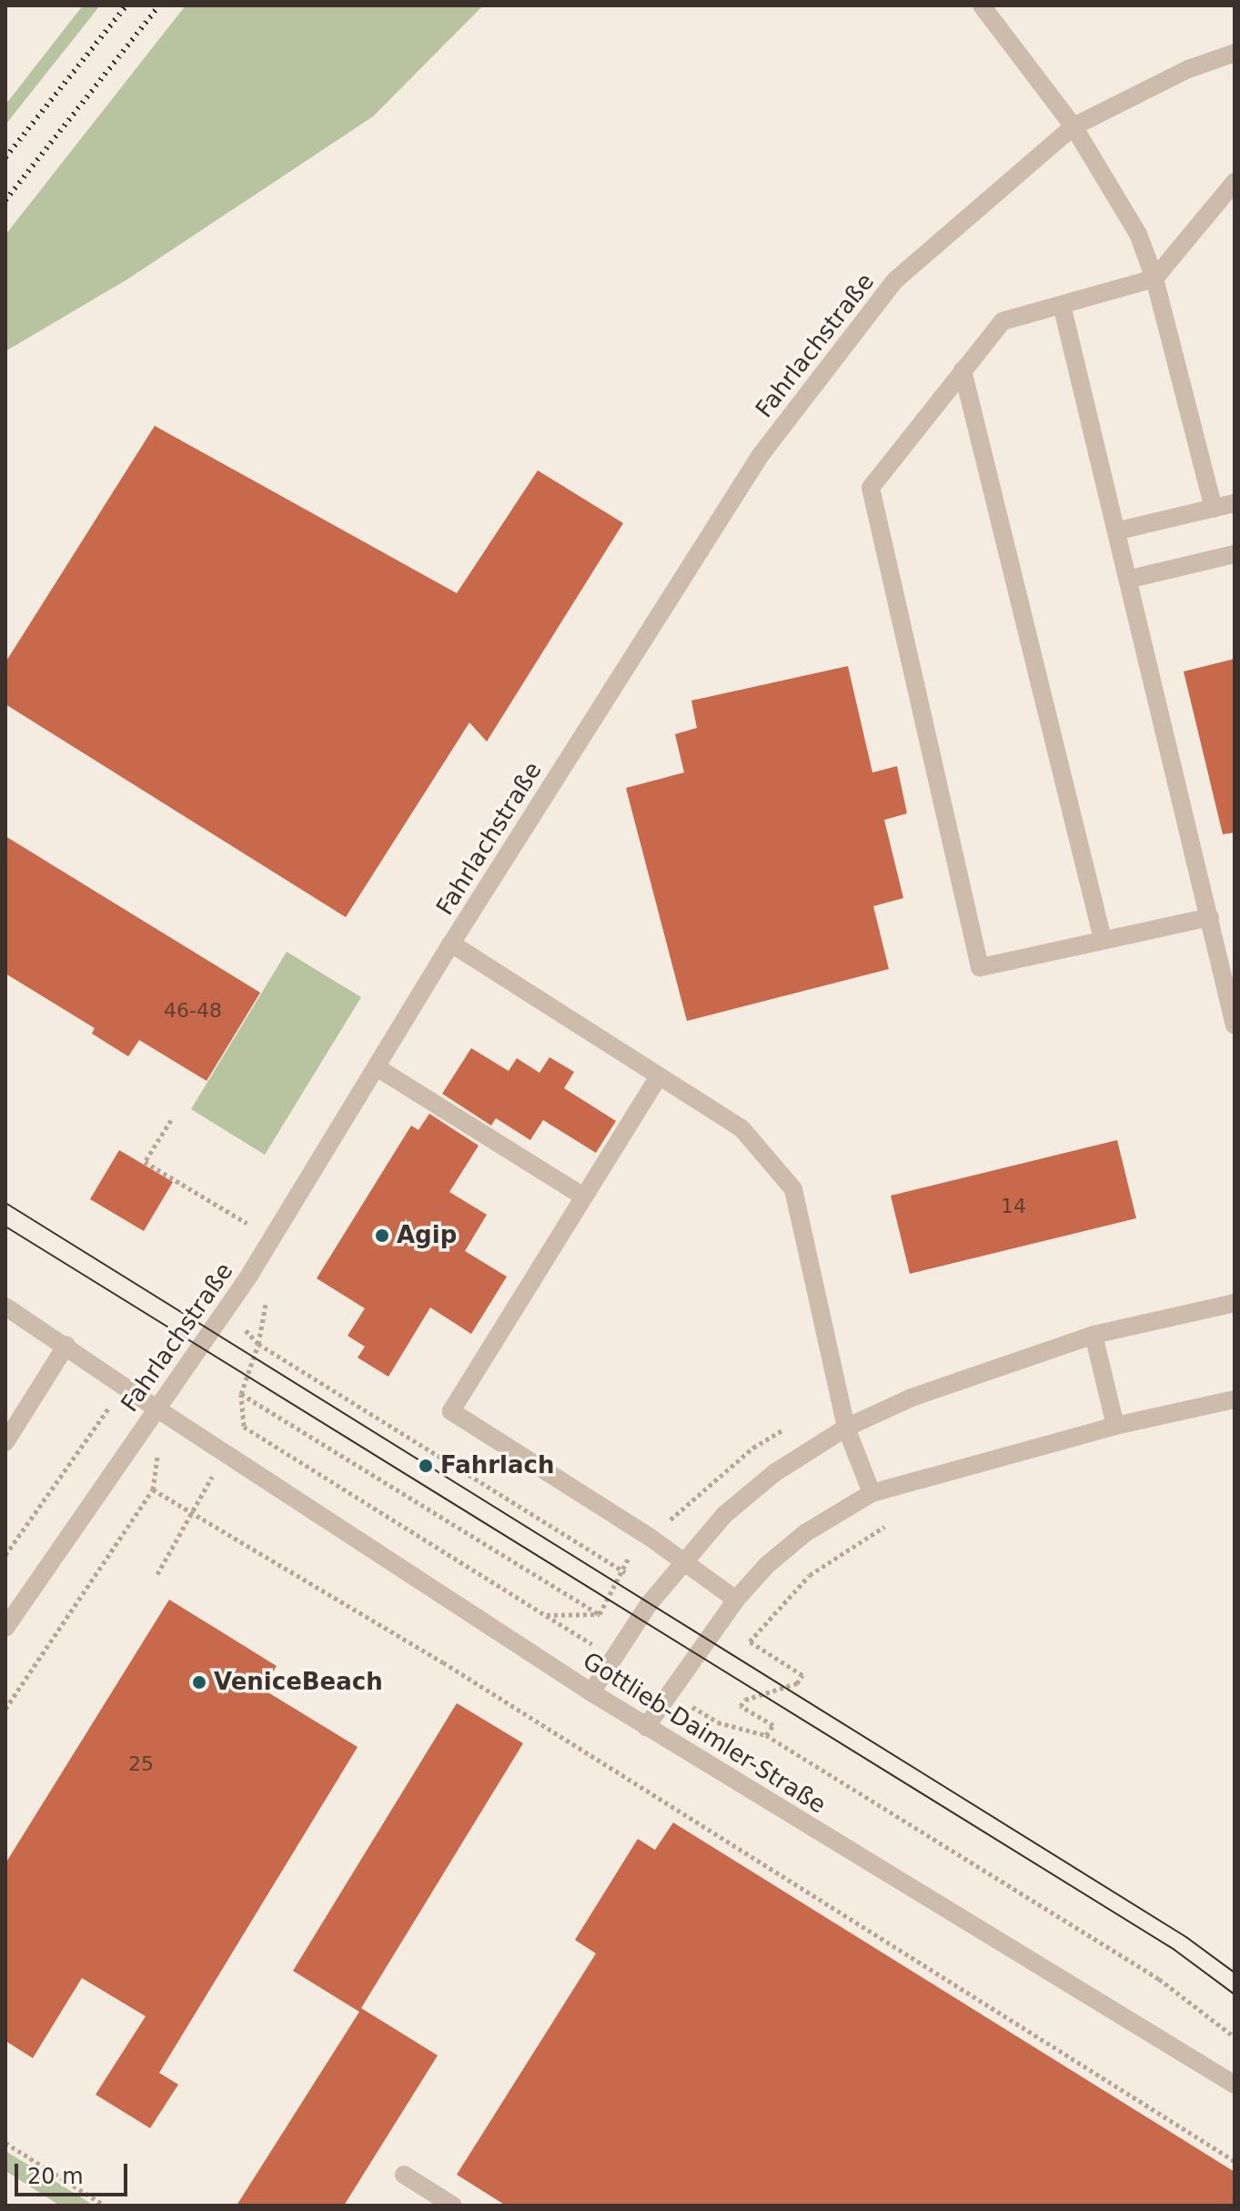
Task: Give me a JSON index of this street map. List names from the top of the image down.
{
  "streets": {
    "street": ["Fahrlachstraße", "Gottlieb-Daimler-Straße"]
  },
  "crossings": [
    ["Fahrlachstraße", "Gottlieb-Daimler-Straße"]
  ],
  "places": ["Agip", "Fahrlach", "VeniceBeach"],
  "house_numbers": ["46-48", "14", "25"],
  "scale_bar": "20 m"
}
